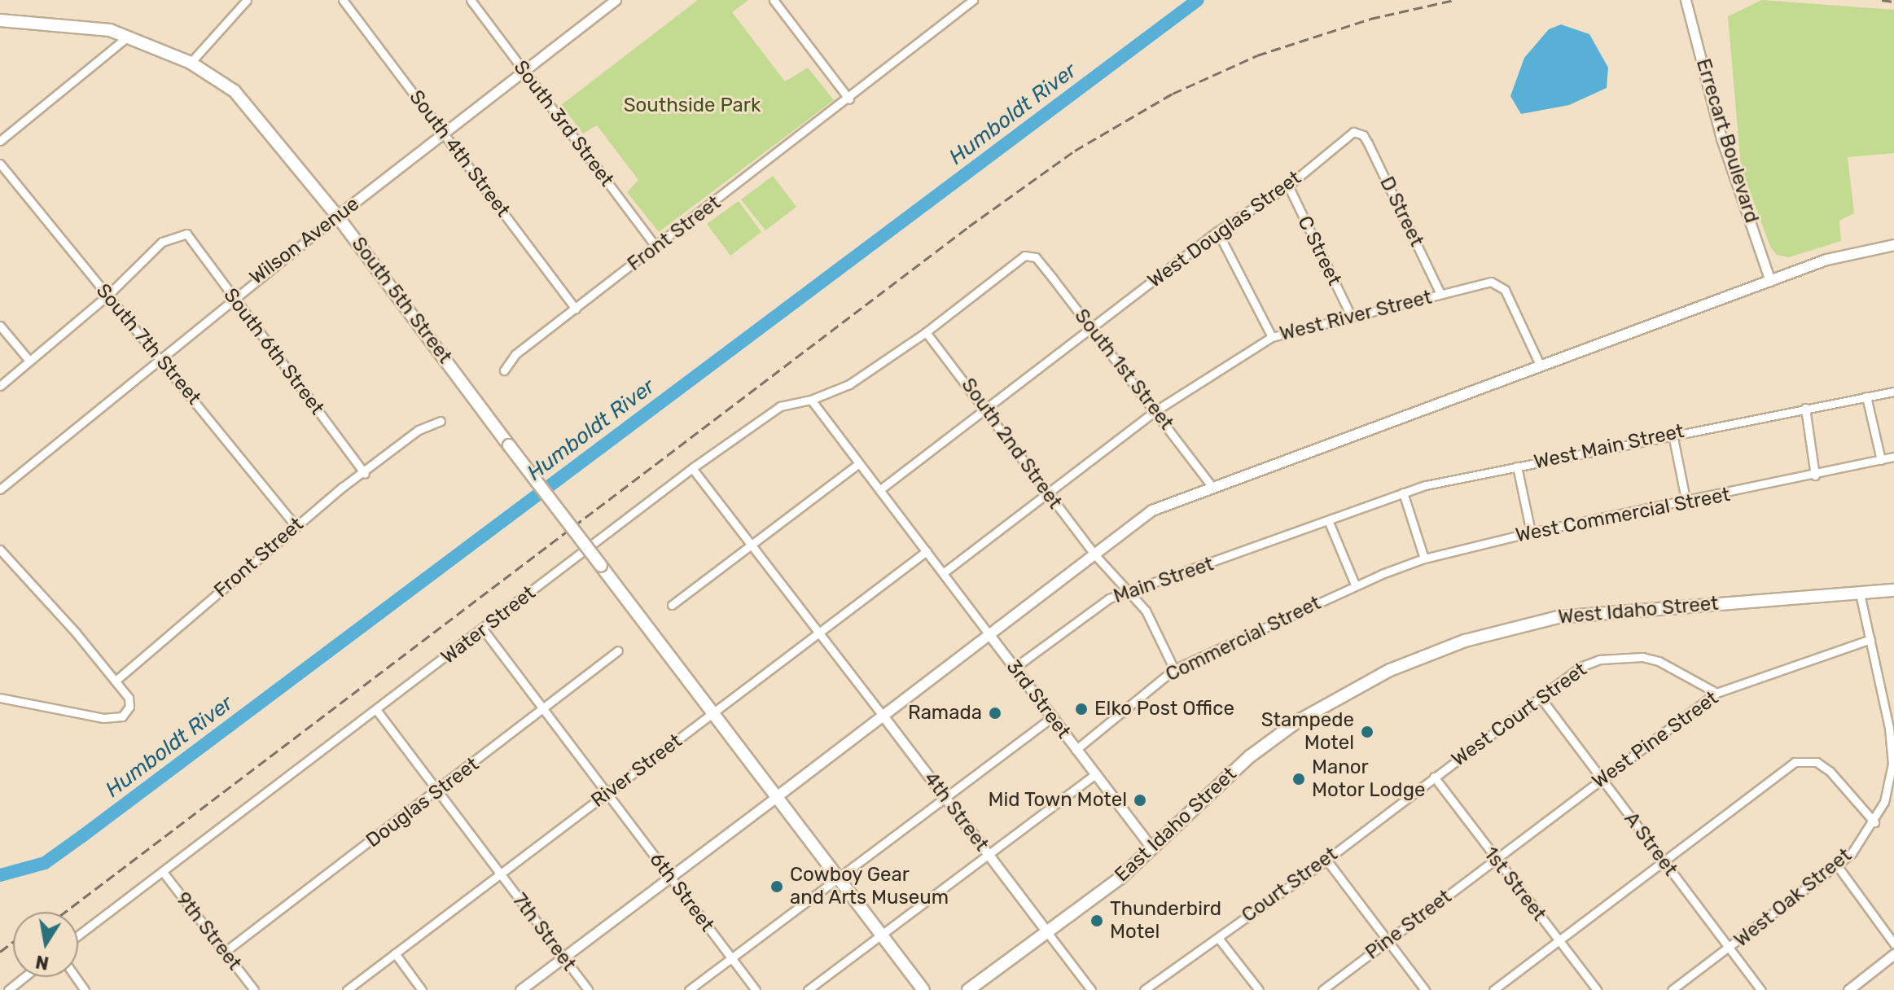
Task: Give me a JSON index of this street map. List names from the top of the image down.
{
  "streets": {
    "main road": ["South 5th Street", "West Idaho Street", "East Idaho Street"],
    "street": [
      "South 3rd Street",
      "Errecart Boulevard",
      "South 4th Street",
      "D Street",
      "West Douglas Street",
      "Front Street",
      "Wilson Avenue",
      "C Street",
      "West River Street",
      "South 7th Street",
      "South 6th Street",
      "South 1st Street",
      "South 2nd Street",
      "West Main Street",
      "West Commercial Street",
      "Main Street",
      "Water Street",
      "Commercial Street",
      "3rd Street",
      "West Court Street",
      "West Pine Street",
      "River Street",
      "Douglas Street",
      "4th Street",
      "A Street",
      "1st Street",
      "Court Street",
      "6th Street",
      "West Oak Street",
      "Pine Street",
      "9th Street",
      "7th Street"
    ]
  },
  "crossings": [
    ["South 3rd Street", "Front Street"],
    ["South 3rd Street", "Wilson Avenue"],
    ["South 4th Street", "Front Street"],
    ["South 4th Street", "Wilson Avenue"],
    ["D Street", "West Douglas Street"],
    ["D Street", "West River Street"],
    ["West Douglas Street", "C Street"],
    ["West Douglas Street", "South 1st Street"],
    ["Front Street", "South 7th Street"],
    ["Front Street", "South 6th Street"],
    ["Wilson Avenue", "South 5th Street"],
    ["Wilson Avenue", "South 7th Street"],
    ["Wilson Avenue", "South 6th Street"],
    ["C Street", "West River Street"],
    ["South 5th Street", "River Street"],
    ["West River Street", "South 1st Street"],
    ["South 7th Street", "South 6th Street"],
    ["South 1st Street", "Water Street"],
    ["South 2nd Street", "Main Street"],
    ["South 2nd Street", "Water Street"],
    ["South 2nd Street", "Commercial Street"],
    ["West Main Street", "Main Street"],
    ["West Commercial Street", "Commercial Street"],
    ["Main Street", "3rd Street"],
    ["West Idaho Street", "East Idaho Street"],
    ["West Idaho Street", "West Oak Street"],
    ["Water Street", "9th Street"],
    ["Commercial Street", "3rd Street"],
    ["3rd Street", "River Street"],
    ["3rd Street", "East Idaho Street"],
    ["West Court Street", "West Pine Street"],
    ["West Court Street", "A Street"],
    ["West Court Street", "1st Street"],
    ["West Court Street", "Court Street"],
    ["West Pine Street", "A Street"],
    ["West Pine Street", "1st Street"],
    ["West Pine Street", "West Oak Street"],
    ["West Pine Street", "Pine Street"],
    ["River Street", "4th Street"],
    ["River Street", "6th Street"],
    ["River Street", "7th Street"],
    ["Douglas Street", "9th Street"],
    ["4th Street", "East Idaho Street"],
    ["A Street", "West Oak Street"],
    ["1st Street", "Court Street"],
    ["1st Street", "Pine Street"]
  ],
  "water": ["Humboldt River"],
  "parks": ["Southside Park"],
  "places": [
    "Elko Post Office",
    "Ramada",
    "Stampede Motel",
    "Manor Motor Lodge",
    "Mid Town Motel",
    "Cowboy Gear and Arts Museum",
    "Thunderbird Motel"
  ],
  "north": "bottom"
}
